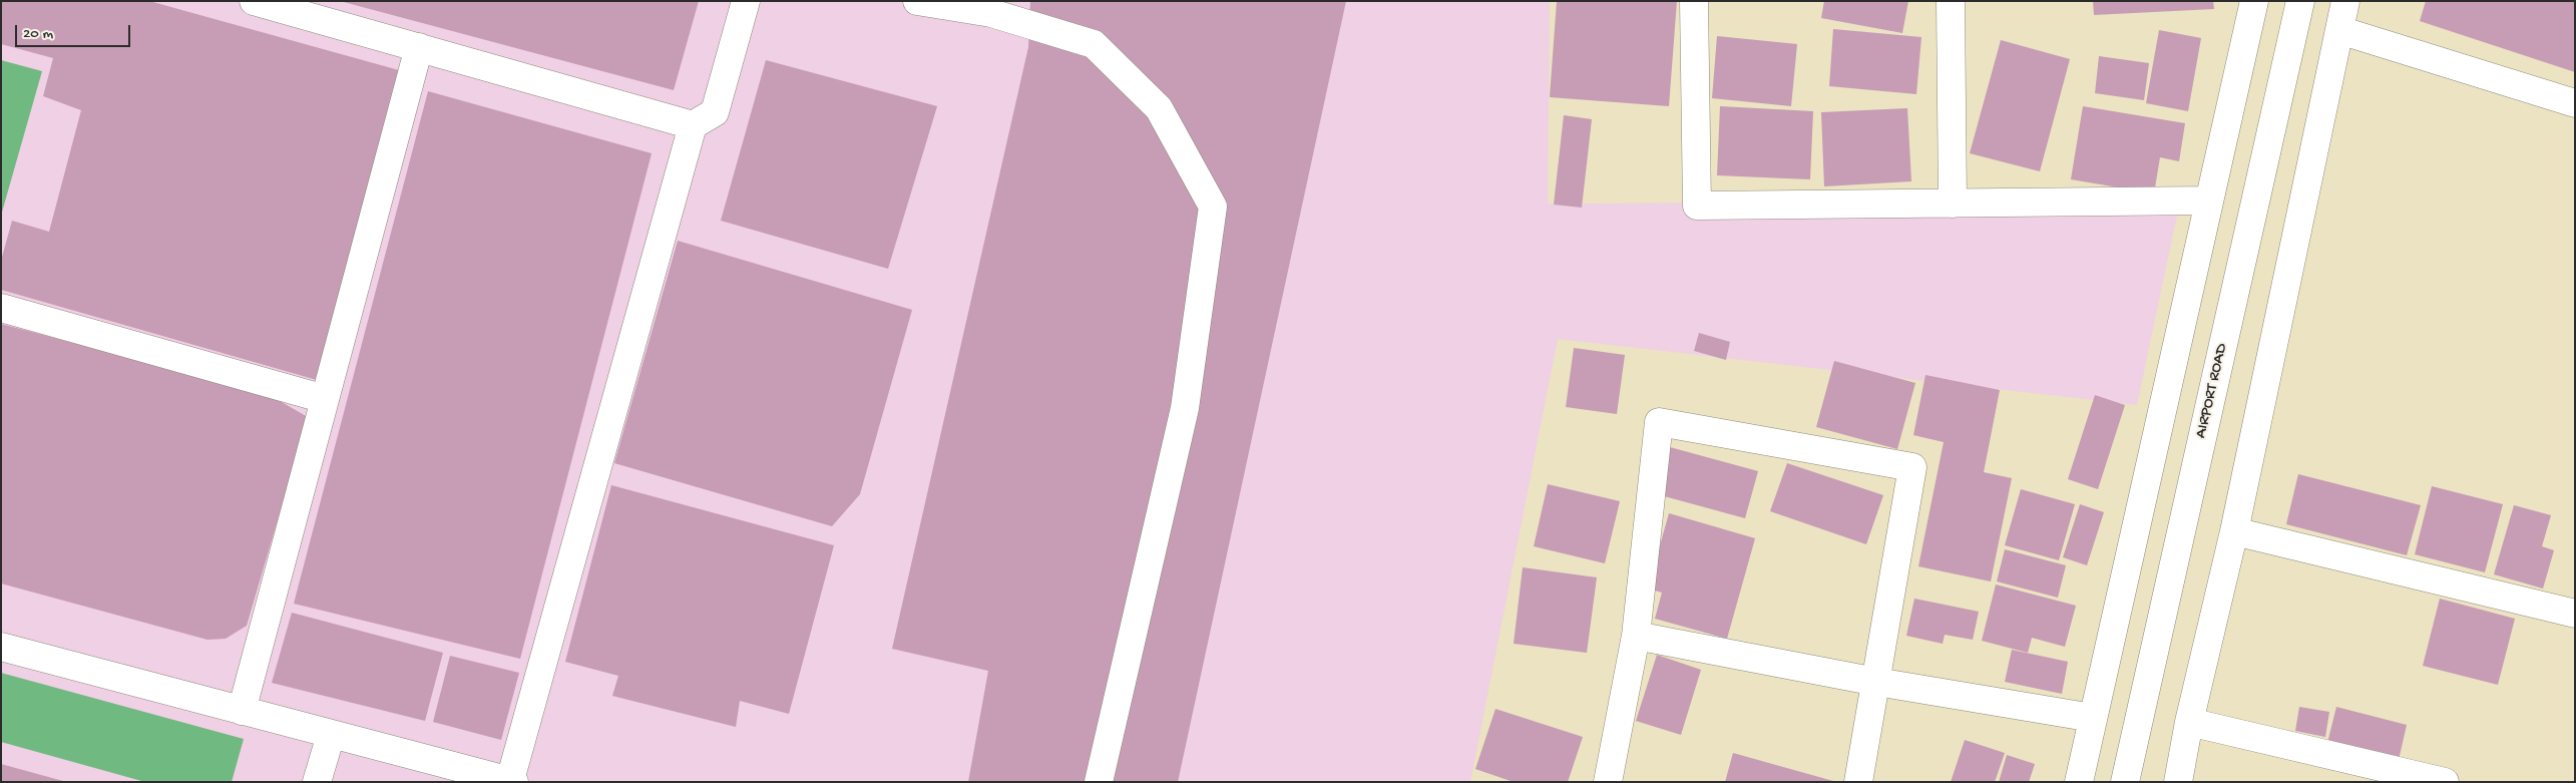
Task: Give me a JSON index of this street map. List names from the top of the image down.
{
  "streets": {
    "street": ["AIRPORT ROAD"]
  },
  "scale_bar": "20 m"
}
